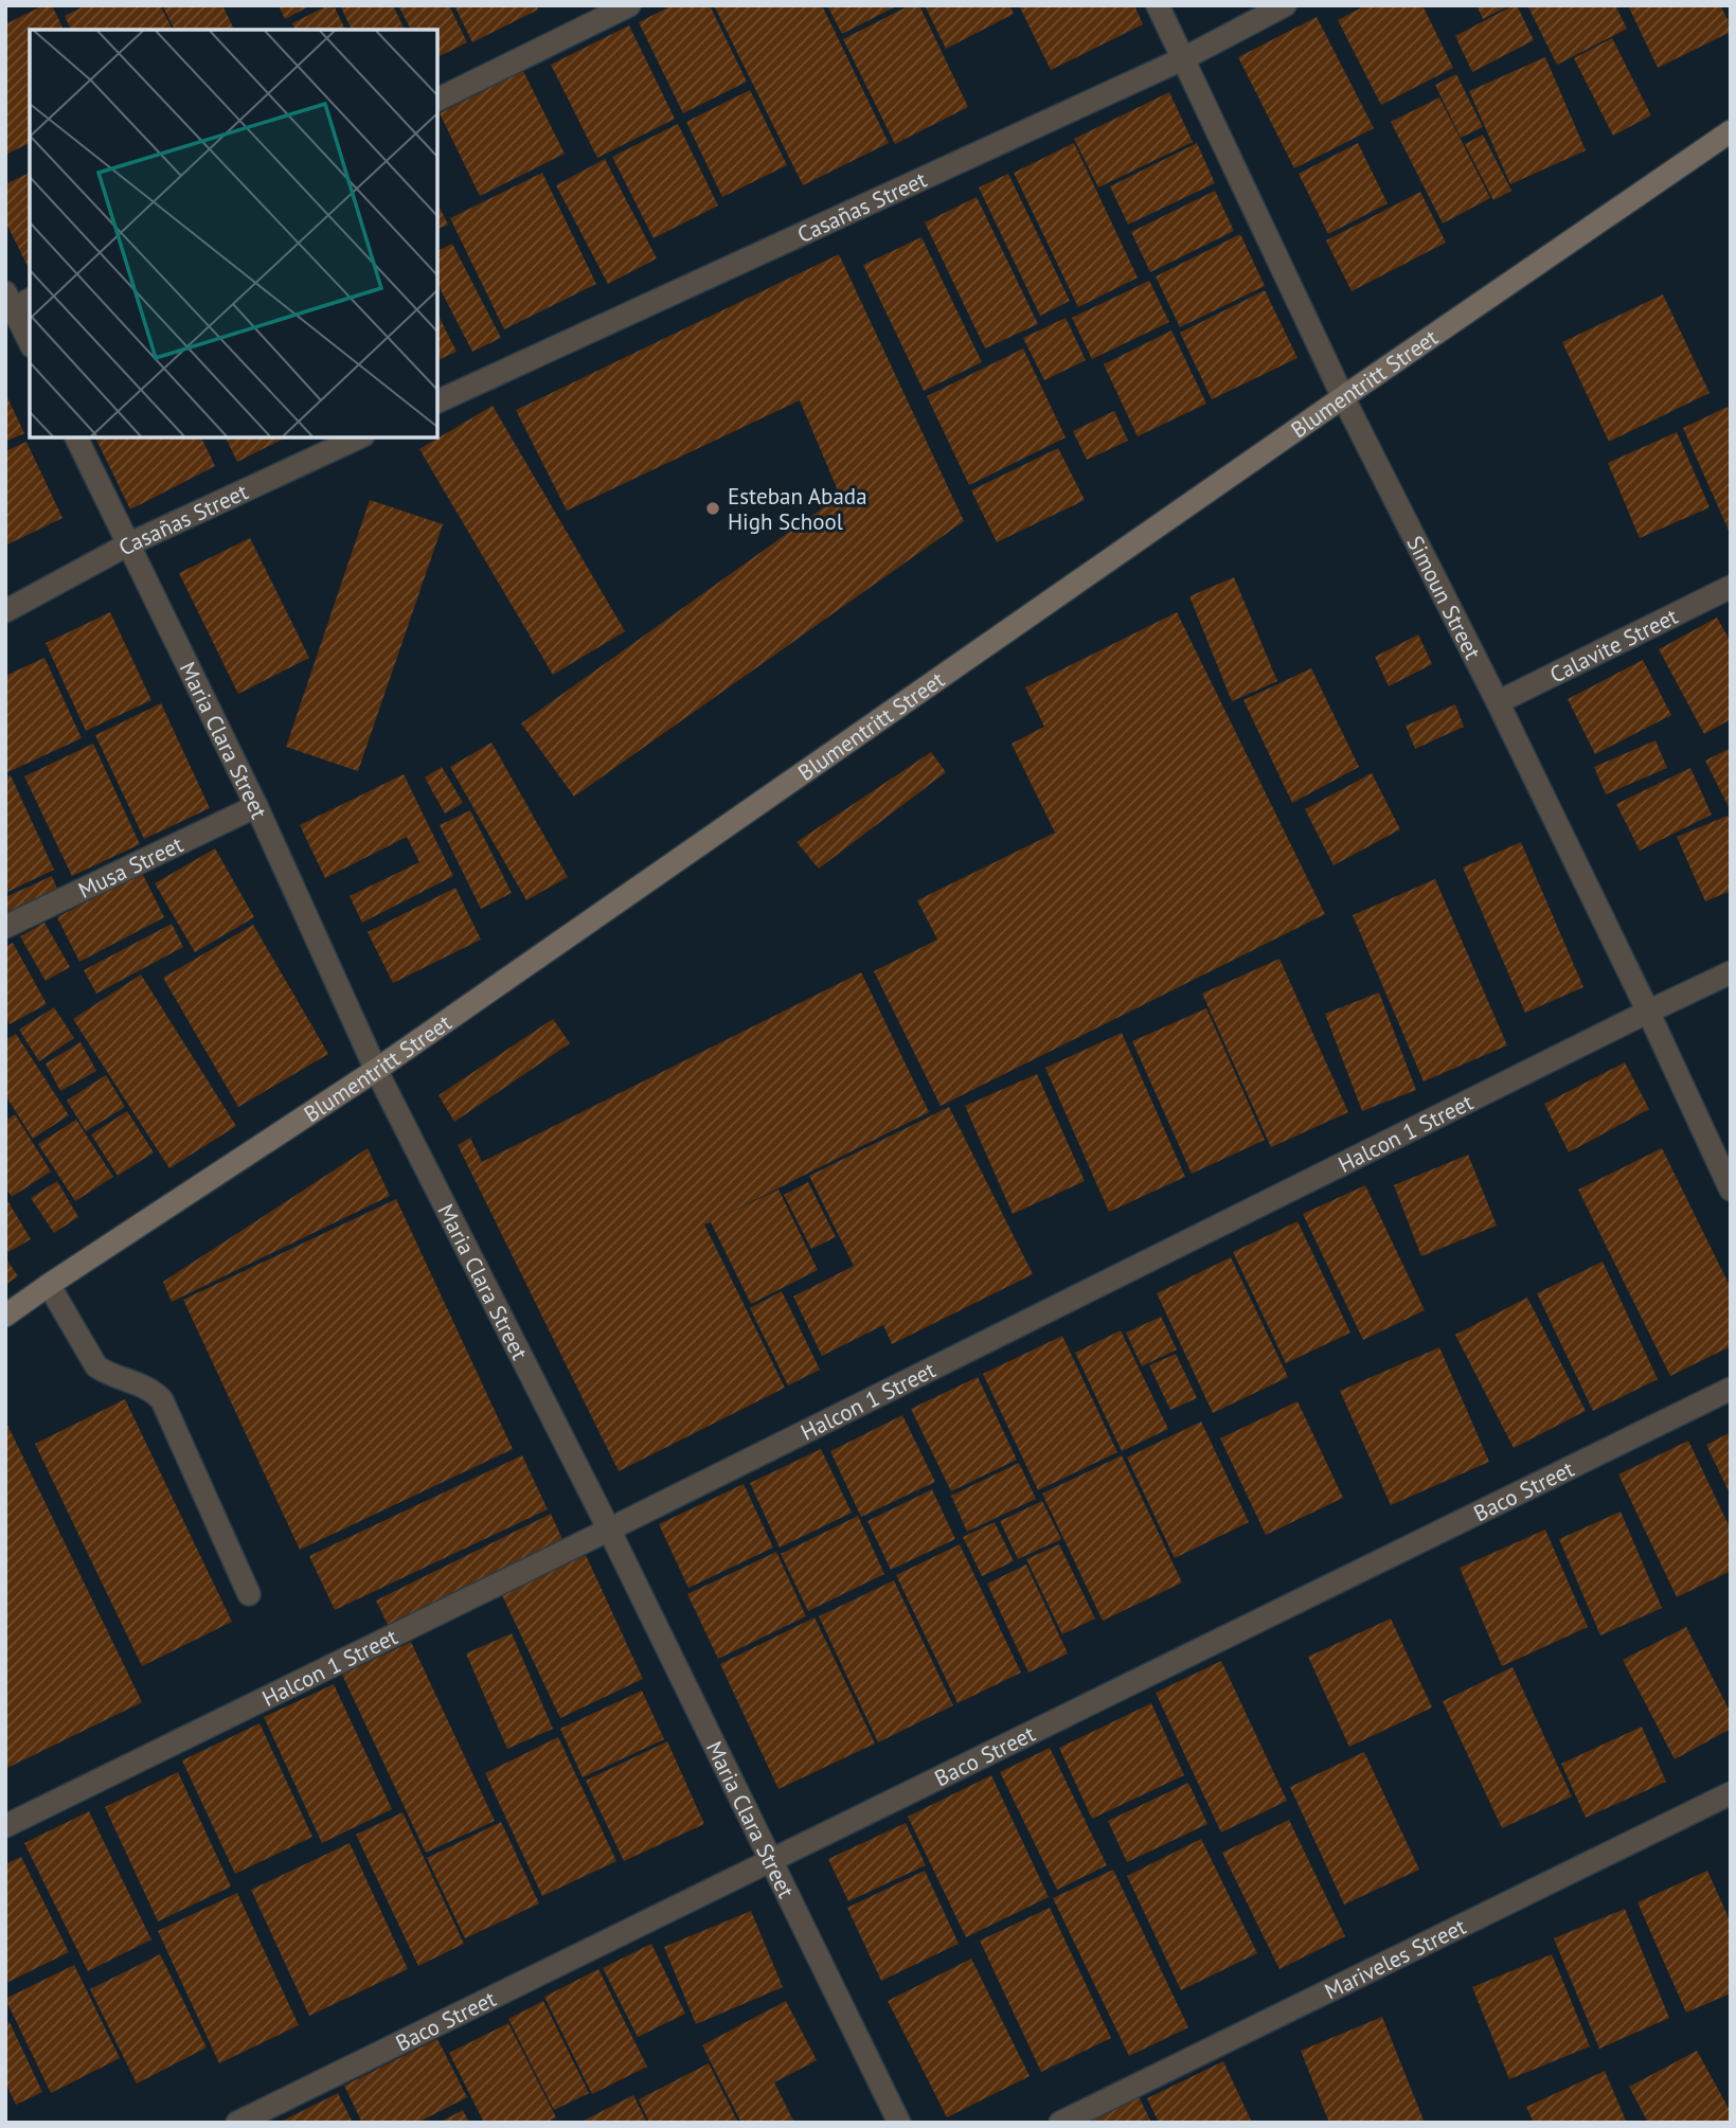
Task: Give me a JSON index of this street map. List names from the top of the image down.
{
  "streets": {
    "main road": ["Blumentritt Street"],
    "street": [
      "Casañas Street",
      "Simoun Street",
      "Calavite Street",
      "Maria Clara Street",
      "Musa Street",
      "Halcon 1 Street",
      "Baco Street",
      "Mariveles Street"
    ]
  },
  "crossings": [
    ["Casañas Street", "Simoun Street"],
    ["Casañas Street", "Maria Clara Street"],
    ["Blumentritt Street", "Simoun Street"],
    ["Blumentritt Street", "Maria Clara Street"],
    ["Simoun Street", "Calavite Street"],
    ["Simoun Street", "Halcon 1 Street"],
    ["Maria Clara Street", "Musa Street"],
    ["Maria Clara Street", "Halcon 1 Street"],
    ["Maria Clara Street", "Baco Street"]
  ],
  "places": ["Esteban Abada High School"]
}
